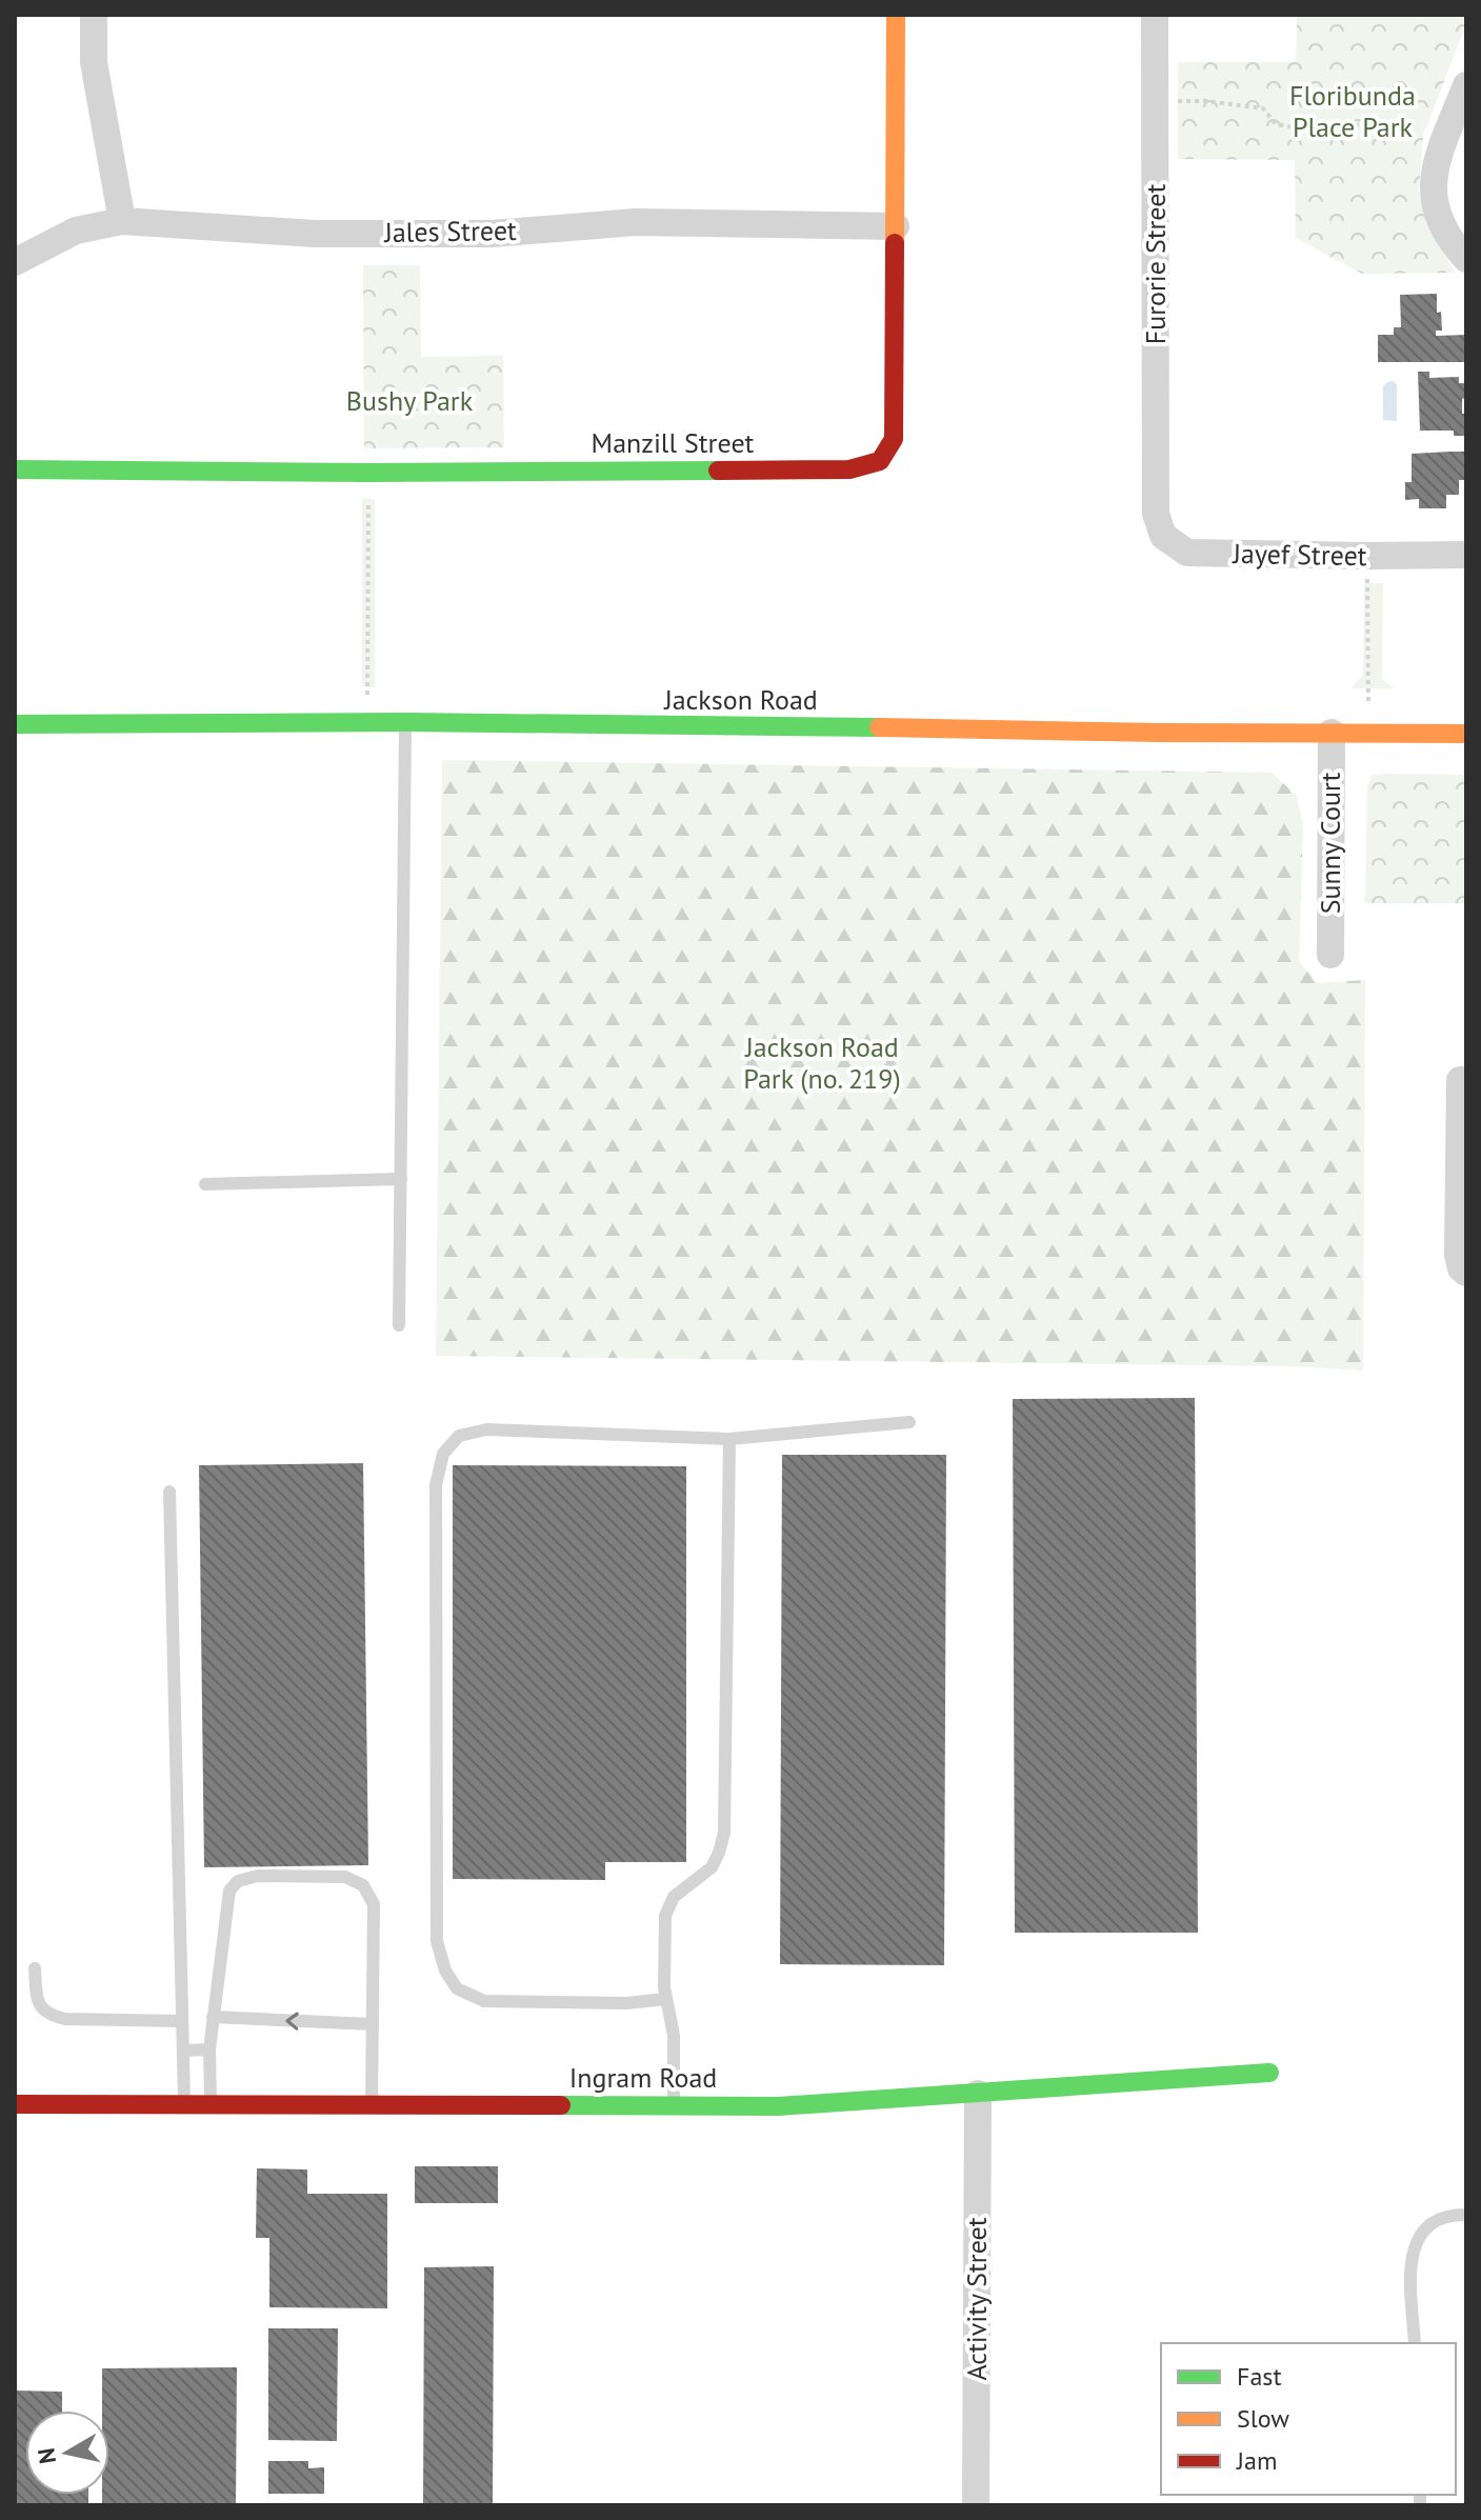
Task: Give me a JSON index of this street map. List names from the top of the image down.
{
  "streets": {
    "street": [
      "Jales Street",
      "Furorie Street",
      "Manzill Street",
      "Jayef Street",
      "Jackson Road",
      "Sunny Court",
      "Ingram Road",
      "Activity Street"
    ]
  },
  "crossings": [
    ["Jales Street", "Manzill Street"],
    ["Furorie Street", "Jayef Street"],
    ["Jackson Road", "Sunny Court"],
    ["Ingram Road", "Activity Street"]
  ],
  "parks": ["Floribunda Place Park", "Bushy Park", "Jackson Road Park (no. 219)"],
  "legend": ["Fast", "Slow", "Jam"],
  "north": "left"
}
